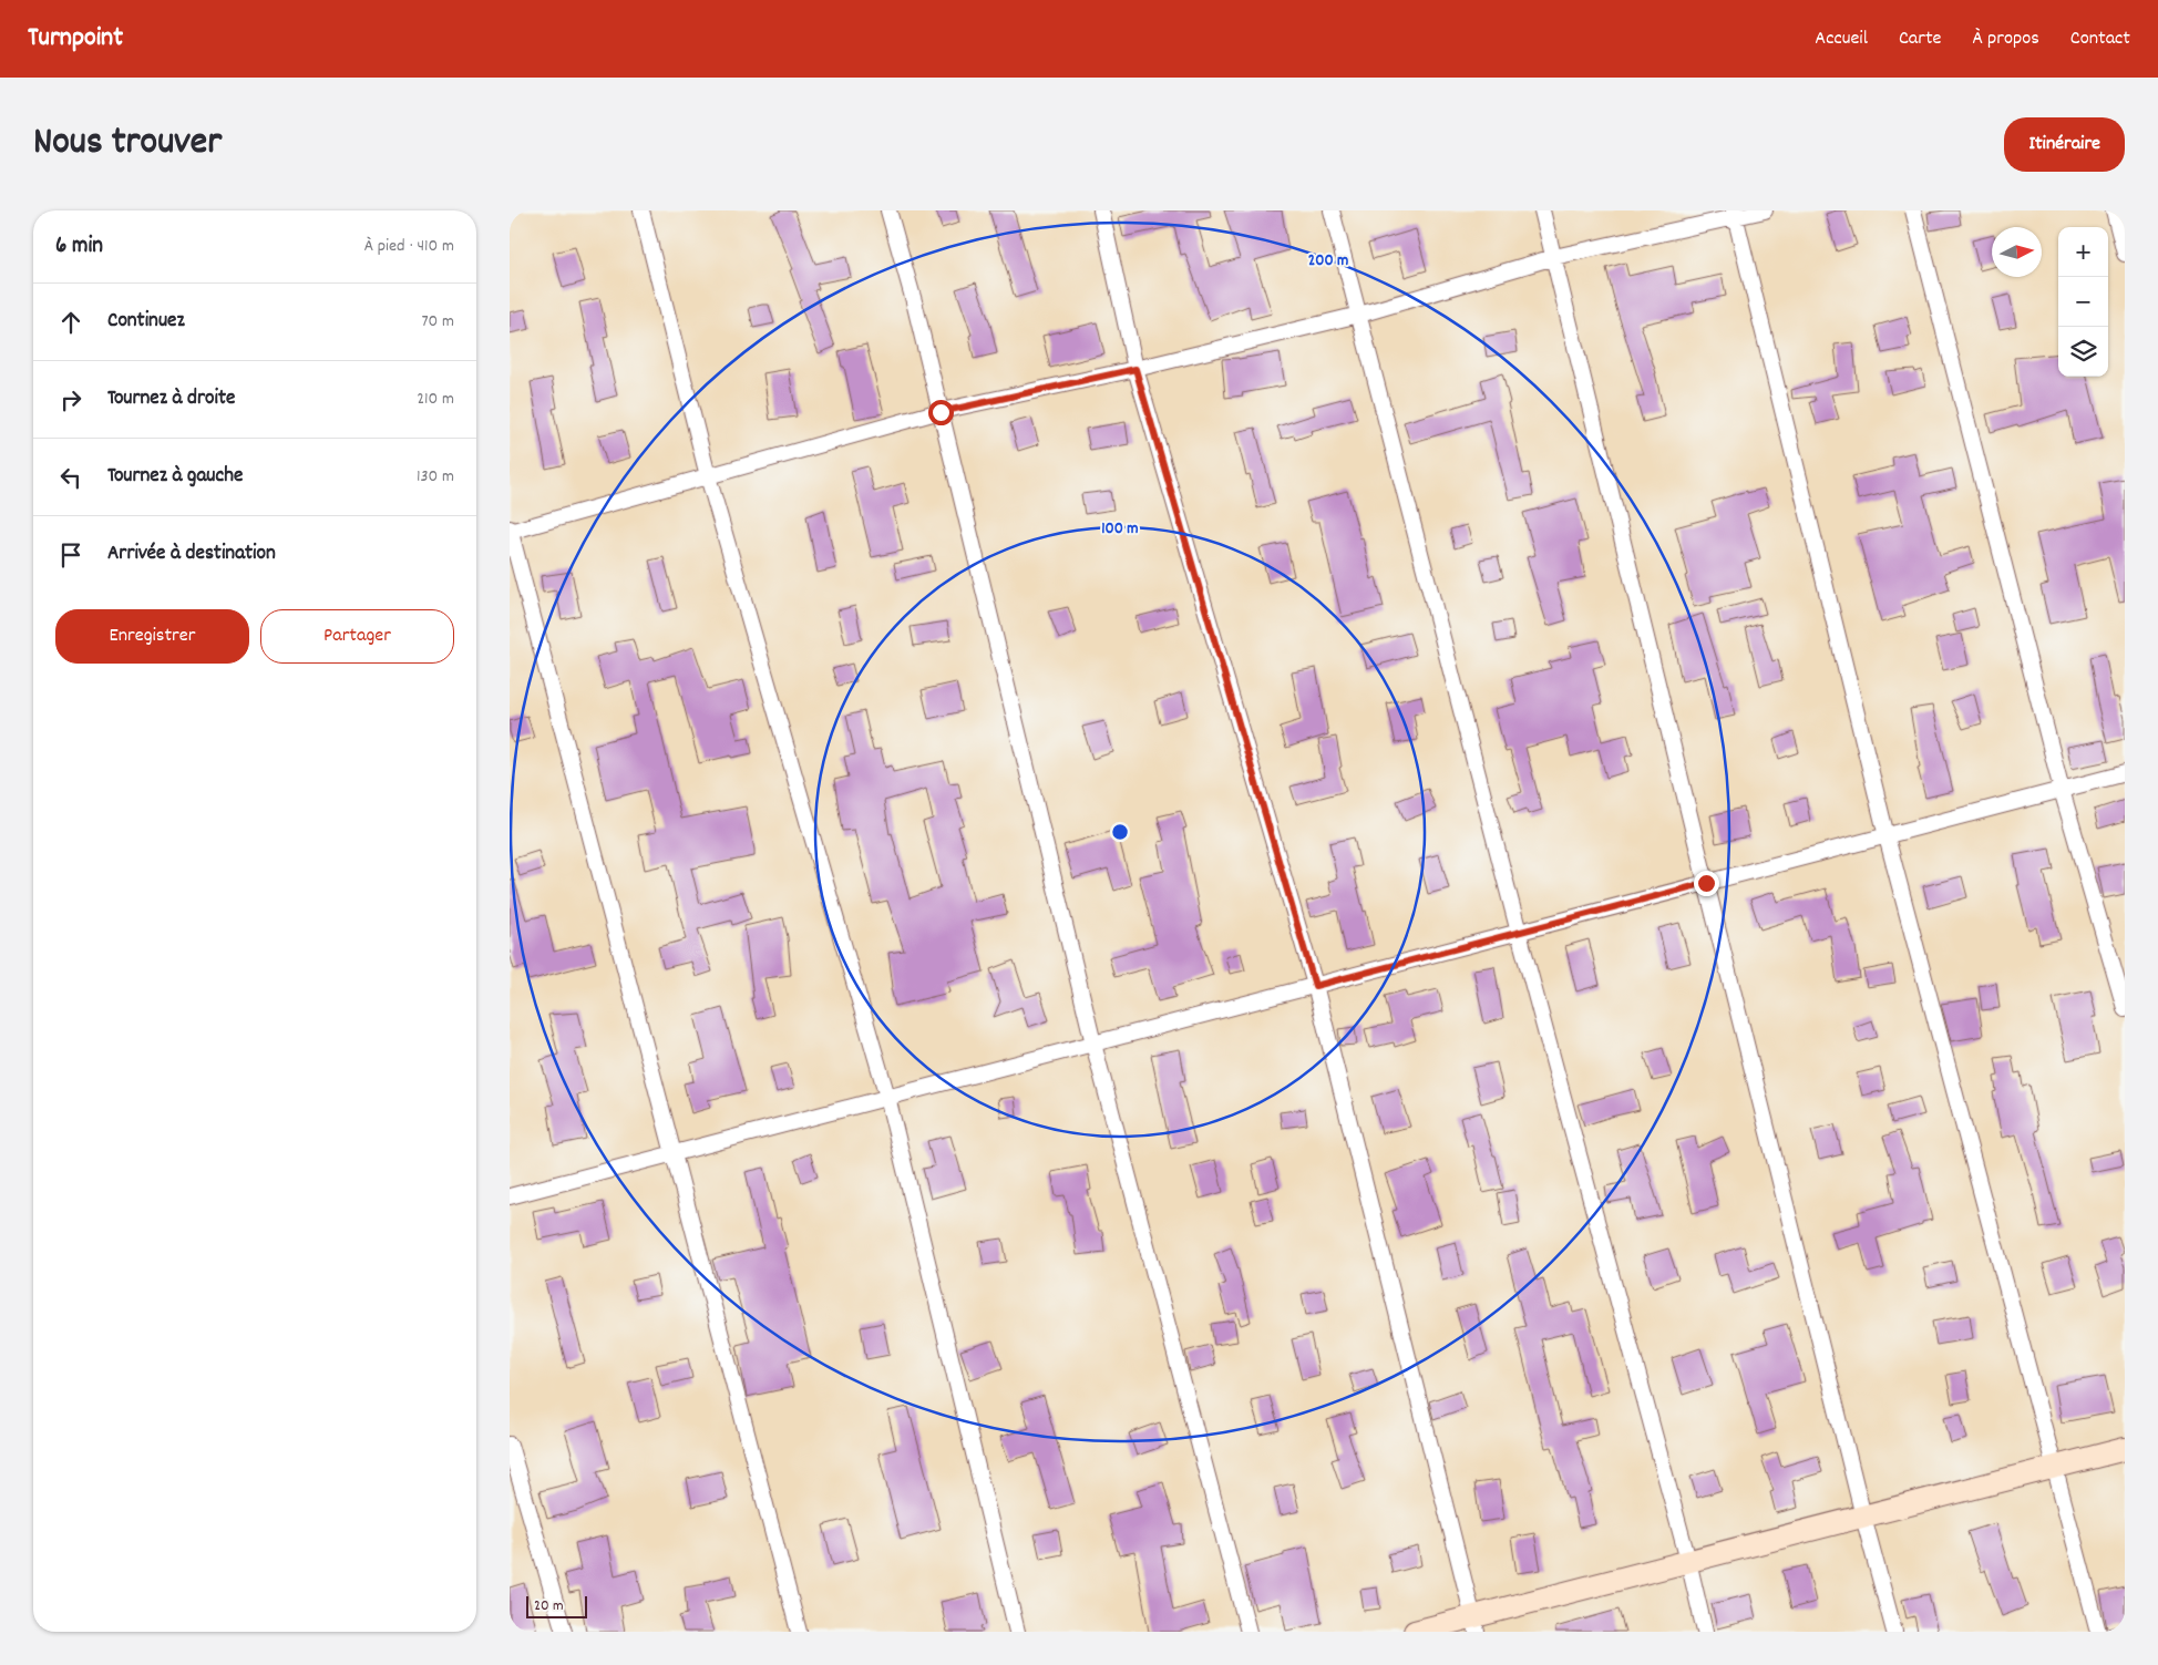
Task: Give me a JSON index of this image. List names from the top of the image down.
{
  "scale_bar": "20 m",
  "north": "right",
  "page": {
    "header": "Turnpoint",
    "nav": [
      "Accueil",
      "Carte",
      "À propos",
      "Contact"
    ],
    "title": "Nous trouver",
    "buttons": [
      "Itinéraire",
      ["Enregistrer", "Partager"]
    ],
    "heading": ["6 min", "À pied · 410 m"],
    "map_buttons": ["+", "−"],
    "list": [
      ["Continuez", "70 m"],
      ["Tournez à droite", "210 m"],
      ["Tournez à gauche", "130 m"],
      "Arrivée à destination"
    ],
    "scale": "20 m"
  },
  "rings": ["200 m", "100 m"]
}
